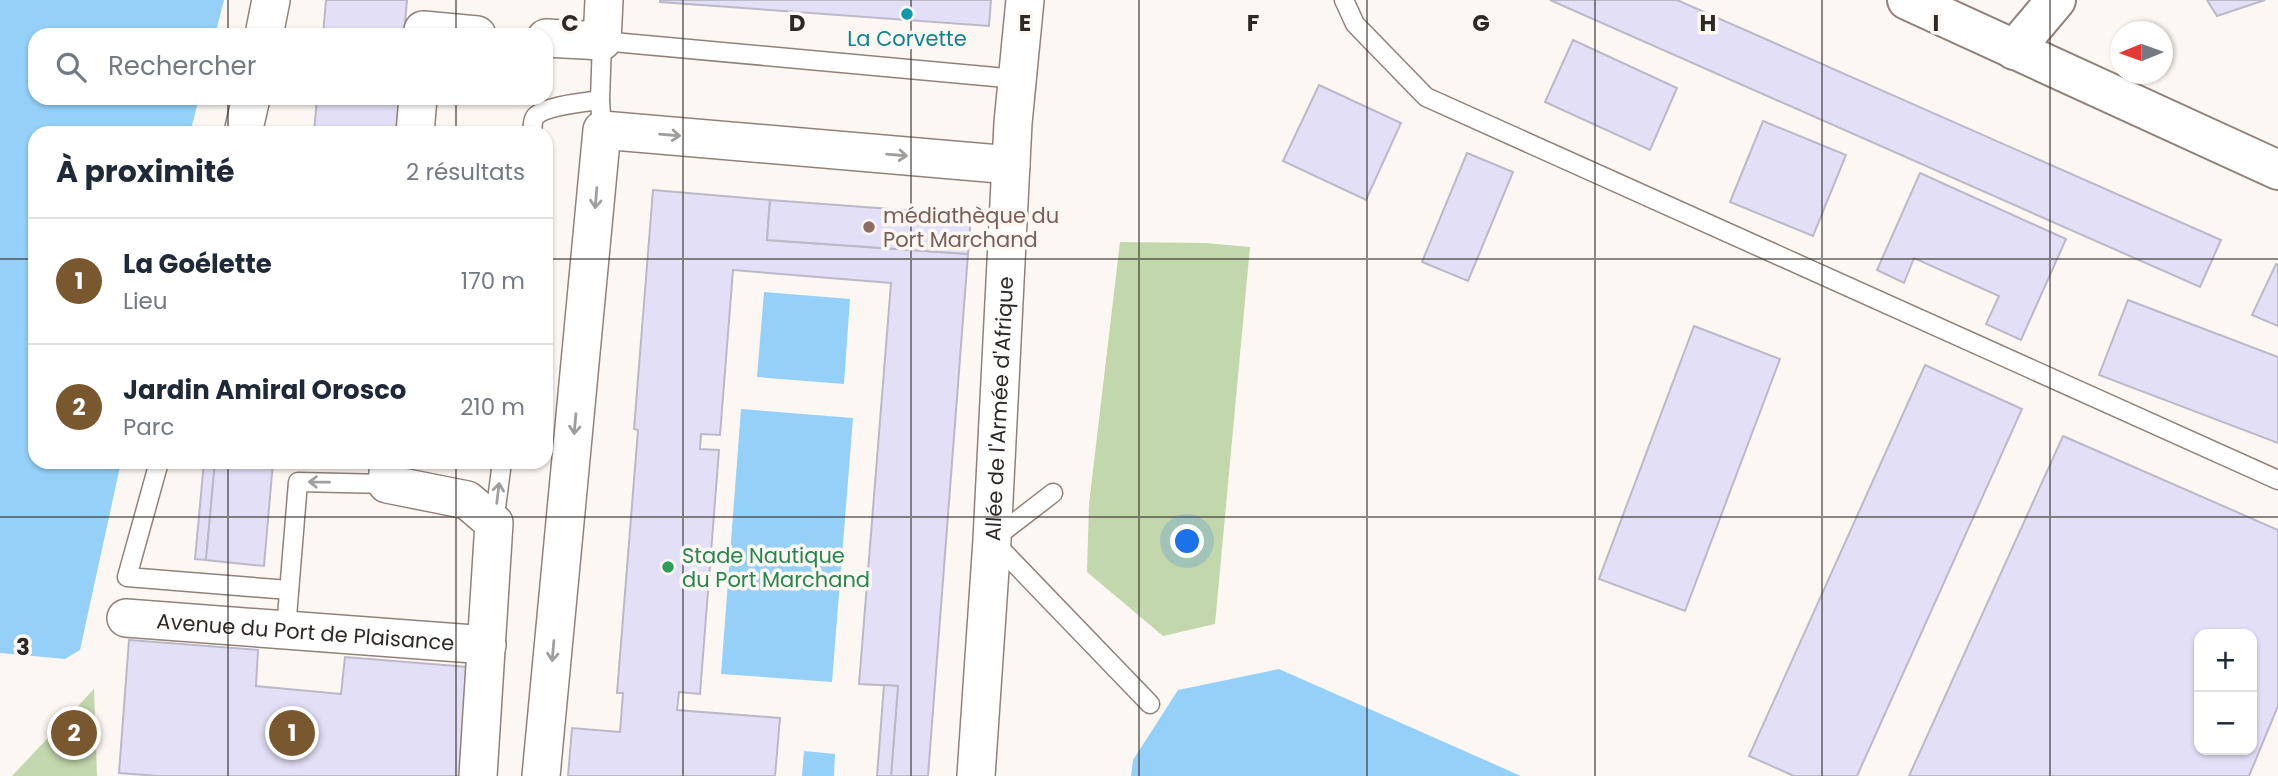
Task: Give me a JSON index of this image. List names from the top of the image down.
{
  "streets": {
    "street": ["Allée de l'Armée d'Afrique", "Avenue du Port de Plaisance"]
  },
  "places": ["La Corvette", "médiathèque du Port Marchand", "Stade Nautique du Port Marchand"],
  "north": "left",
  "page": {
    "search": "Rechercher",
    "heading": ["À proximité", "2 résultats"],
    "list": [
      {
        "mark": "1",
        "name": "La Goélette",
        "note": "Lieu",
        "value": "170 m"
      },
      {
        "mark": "2",
        "name": "Jardin Amiral Orosco",
        "note": "Parc",
        "value": "210 m"
      }
    ],
    "map_buttons": ["+", "−"],
    "pins": ["1", "2"]
  },
  "grid": {
    "columns": [
      "C",
      "D",
      "E",
      "F",
      "G",
      "H",
      "I"
    ],
    "rows": ["3"]
  }
}
